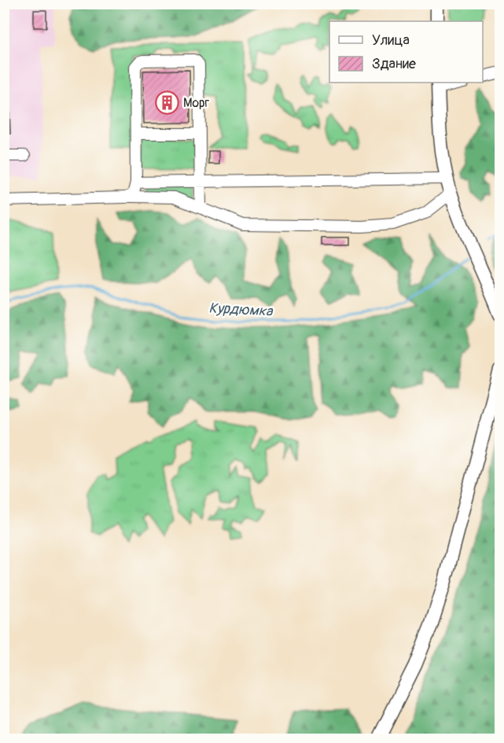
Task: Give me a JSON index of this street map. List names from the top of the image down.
{
  "water": ["Курдюмка"],
  "places": {
    "building": ["Морг"]
  },
  "legend": ["Улица", "Здание"]
}
